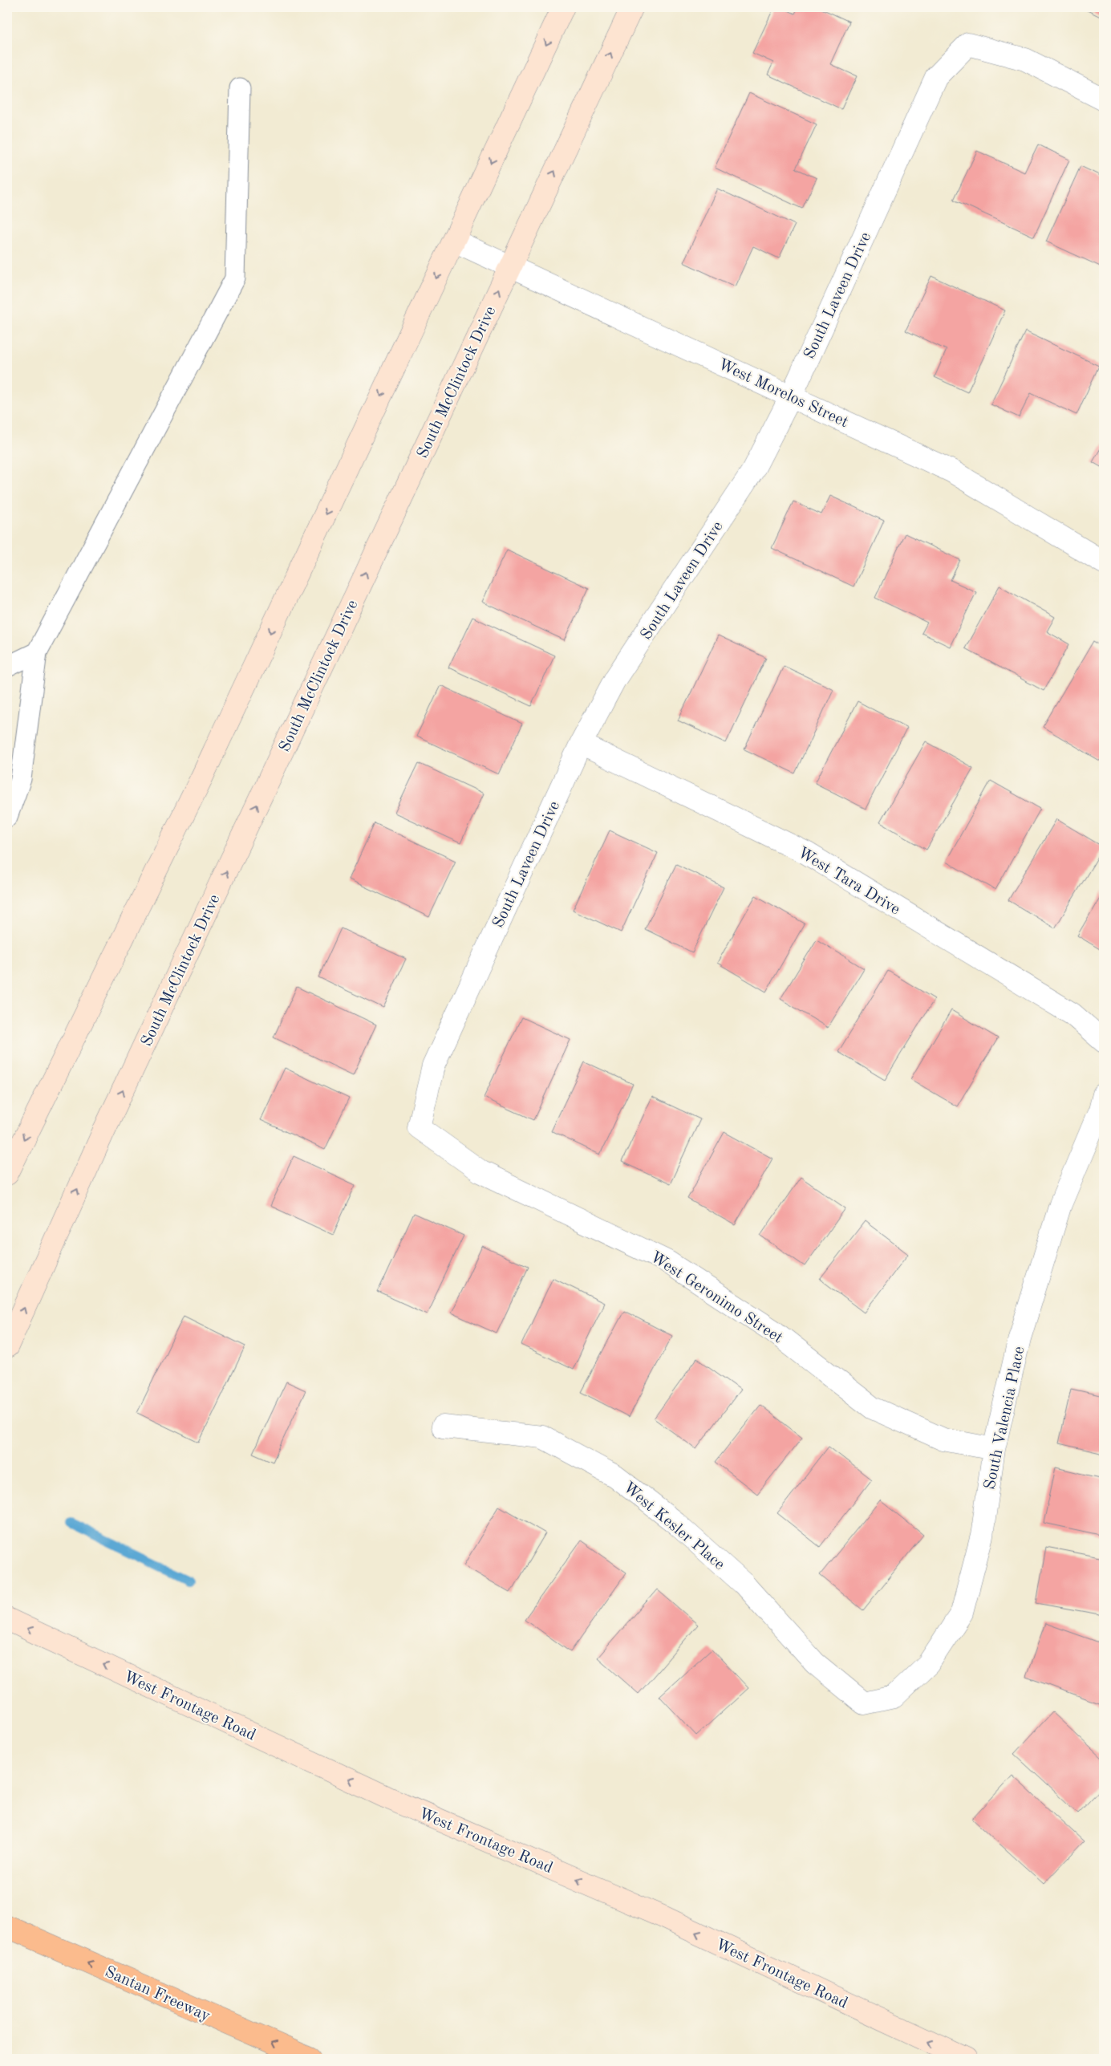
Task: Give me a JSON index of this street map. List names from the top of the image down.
{
  "streets": {
    "highway": ["Santan Freeway"],
    "main road": ["South McClintock Drive", "West Frontage Road"],
    "street": [
      "South Laveen Drive",
      "West Morelos Street",
      "West Tara Drive",
      "West Geronimo Street",
      "South Valencia Place",
      "West Kesler Place"
    ]
  },
  "crossings": [
    ["South Laveen Drive", "West Morelos Street"],
    ["South Laveen Drive", "West Tara Drive"],
    ["South Laveen Drive", "West Geronimo Street"],
    ["South McClintock Drive", "West Morelos Street"],
    ["West Geronimo Street", "South Valencia Place"],
    ["South Valencia Place", "West Kesler Place"]
  ],
  "one_way": ["West Frontage Road", "Santan Freeway"]
}
